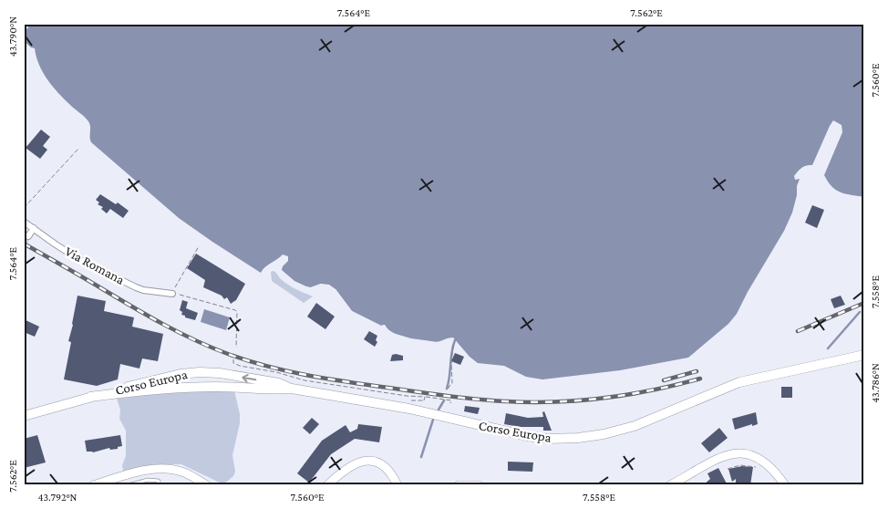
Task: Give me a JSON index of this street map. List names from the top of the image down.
{
  "streets": {
    "main road": ["Corso Europa"],
    "street": ["Via Romana"]
  },
  "coordinates": [
    "7.564°E",
    "7.562°E",
    "43.790°N",
    "7.560°E",
    "7.558°E",
    "43.786°N",
    "43.792°N"
  ]
}
